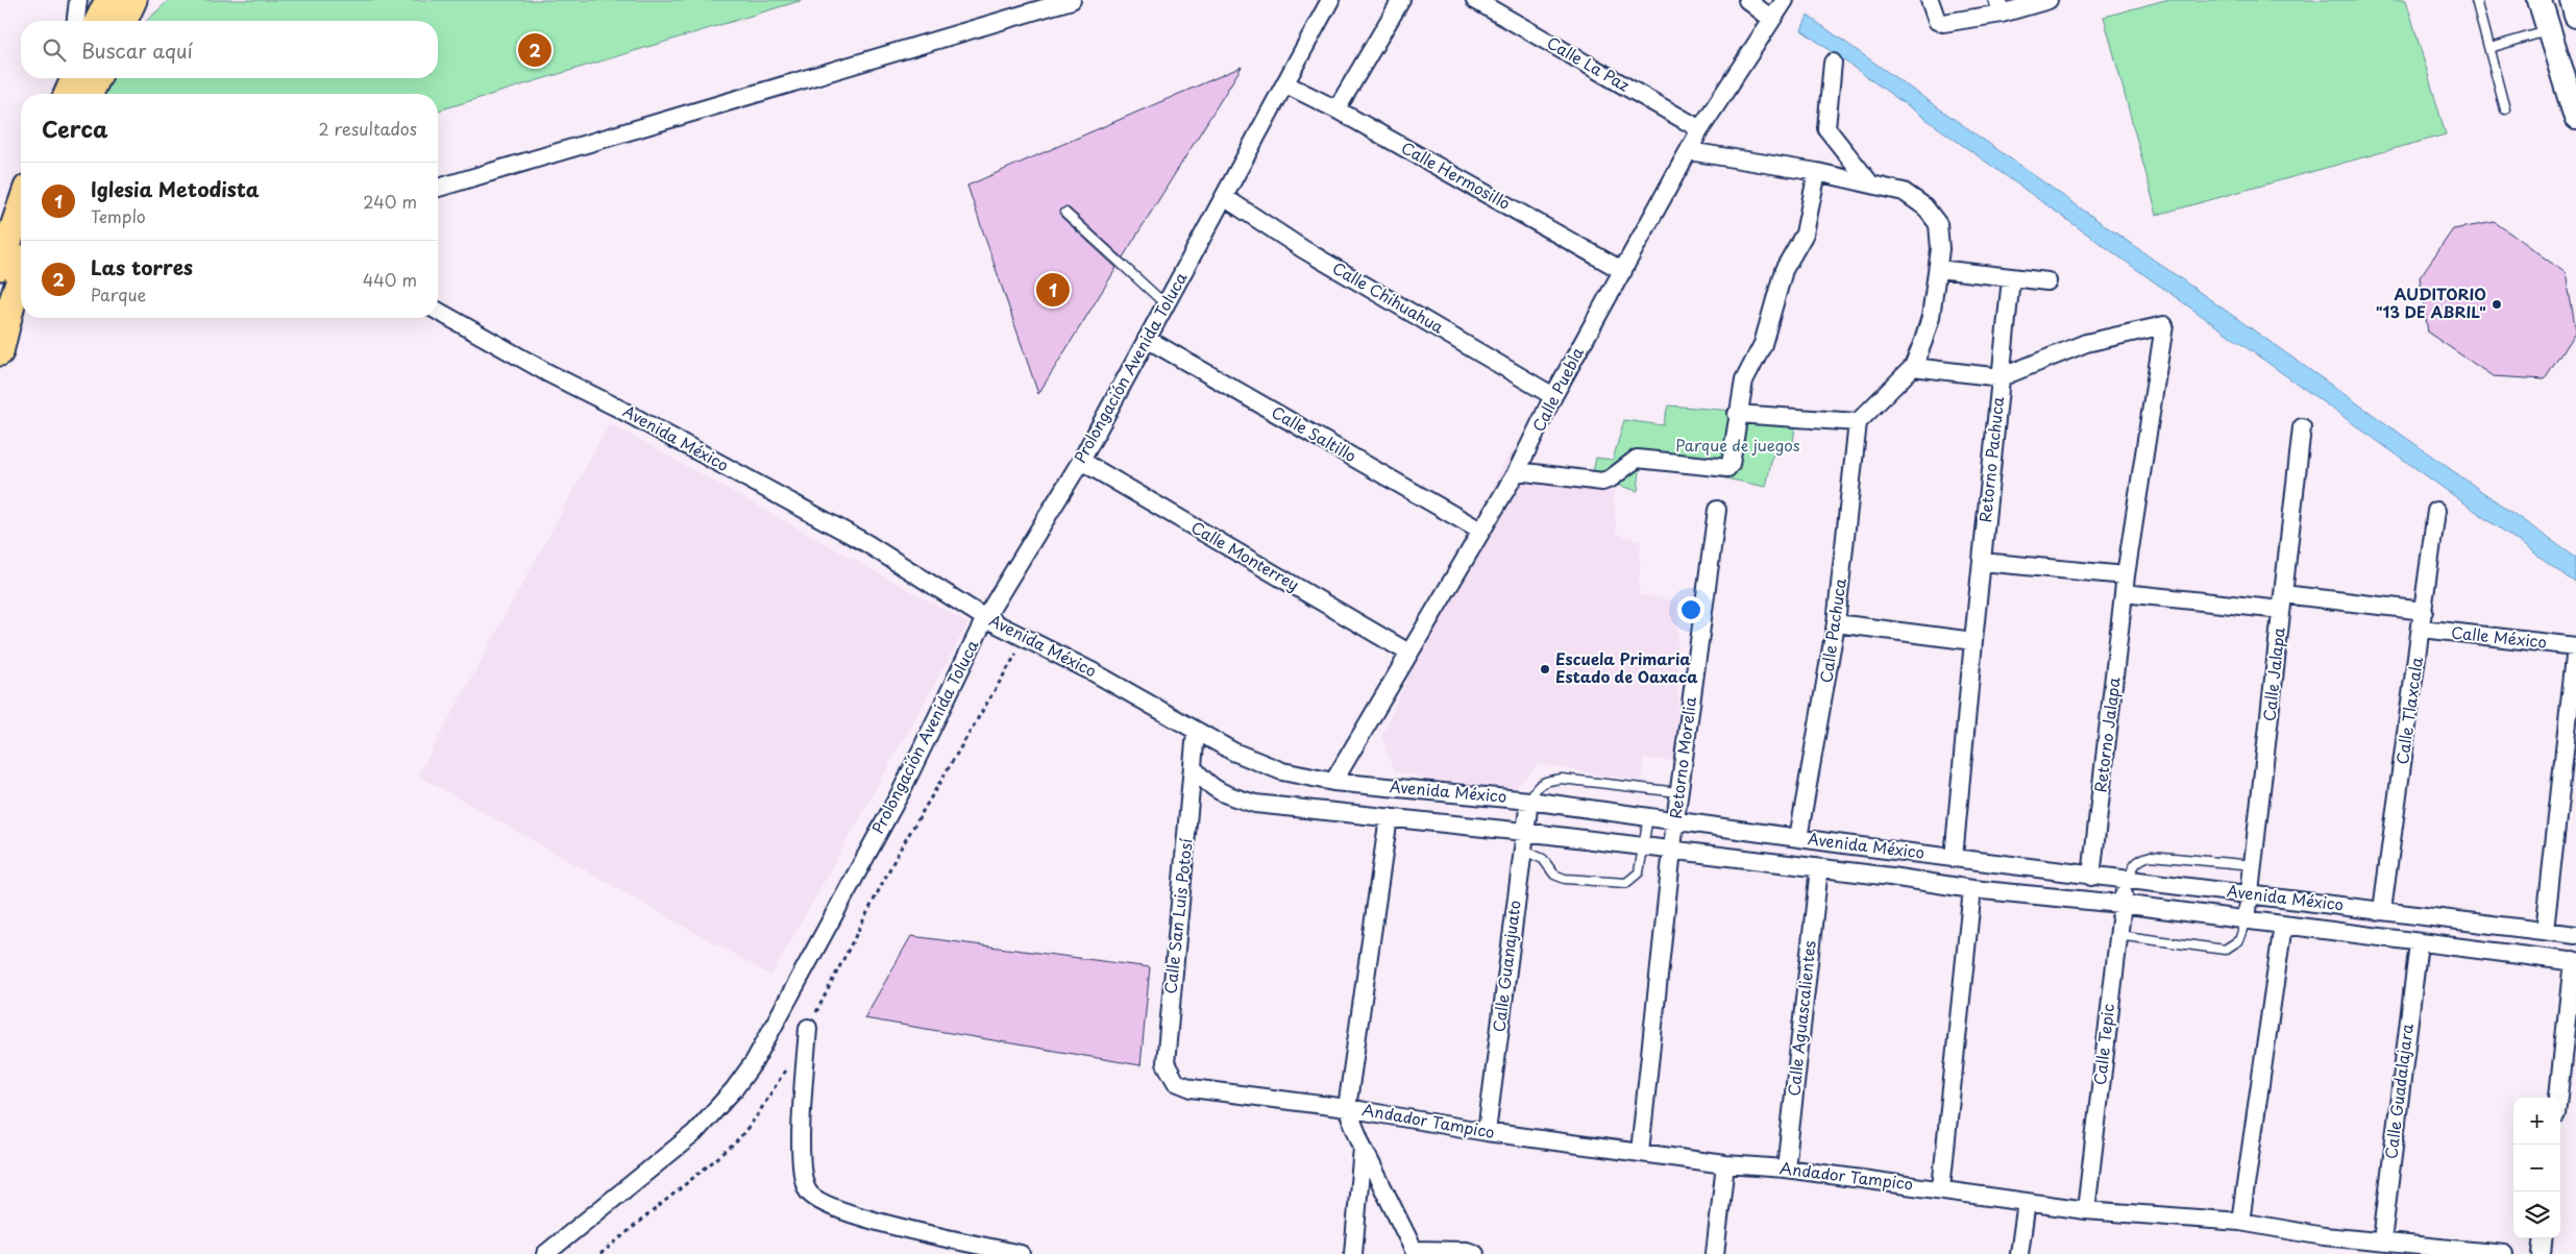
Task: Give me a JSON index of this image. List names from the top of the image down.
{
  "streets": {
    "street": [
      "Calle La Paz",
      "Calle Hermosillo",
      "Calle Chihuahua",
      "Prolongación Avenida Toluca",
      "Calle Puebla",
      "Calle Saltillo",
      "Avenida México",
      "Retorno Pachuca",
      "Calle Monterrey",
      "Calle Pachuca",
      "Calle México",
      "Calle Jalapa",
      "Calle Tlaxcala",
      "Retorno Jalapa",
      "Retorno Morelia",
      "Calle San Luis Potosí",
      "Calle Guanajuato",
      "Calle Aguascalientes",
      "Calle Tepic",
      "Calle Guadalajara",
      "Andador Tampico"
    ]
  },
  "crossings": [
    ["Calle La Paz", "Calle Puebla"],
    ["Calle Hermosillo", "Prolongación Avenida Toluca"],
    ["Calle Hermosillo", "Calle Puebla"],
    ["Calle Chihuahua", "Prolongación Avenida Toluca"],
    ["Calle Chihuahua", "Calle Puebla"],
    ["Prolongación Avenida Toluca", "Calle Saltillo"],
    ["Prolongación Avenida Toluca", "Avenida México"],
    ["Prolongación Avenida Toluca", "Calle Monterrey"],
    ["Calle Puebla", "Calle Saltillo"],
    ["Calle Puebla", "Avenida México"],
    ["Calle Puebla", "Calle Monterrey"],
    ["Avenida México", "Retorno Pachuca"],
    ["Avenida México", "Calle Pachuca"],
    ["Avenida México", "Calle Jalapa"],
    ["Avenida México", "Calle Tlaxcala"],
    ["Avenida México", "Retorno Jalapa"],
    ["Avenida México", "Retorno Morelia"],
    ["Avenida México", "Calle San Luis Potosí"],
    ["Avenida México", "Calle Guanajuato"],
    ["Avenida México", "Calle Aguascalientes"],
    ["Avenida México", "Calle Tepic"],
    ["Avenida México", "Calle Guadalajara"],
    ["Retorno Pachuca", "Retorno Jalapa"],
    ["Calle México", "Calle Tlaxcala"],
    ["Calle San Luis Potosí", "Andador Tampico"],
    ["Calle Guanajuato", "Andador Tampico"],
    ["Calle Aguascalientes", "Andador Tampico"],
    ["Calle Tepic", "Andador Tampico"],
    ["Calle Guadalajara", "Andador Tampico"]
  ],
  "parks": ["Parque de juegos"],
  "places": ["AUDITORIO \"13 DE ABRIL\"", "Escuela Primaria Estado de Oaxaca"],
  "page": {
    "search": "Buscar aquí",
    "pins": ["2", "1"],
    "heading": ["Cerca", "2 resultados"],
    "list": [
      {
        "mark": "1",
        "name": "Iglesia Metodista",
        "note": "Templo",
        "value": "240 m"
      },
      {
        "mark": "2",
        "name": "Las torres",
        "note": "Parque",
        "value": "440 m"
      }
    ],
    "map_buttons": ["+", "−"]
  }
}
